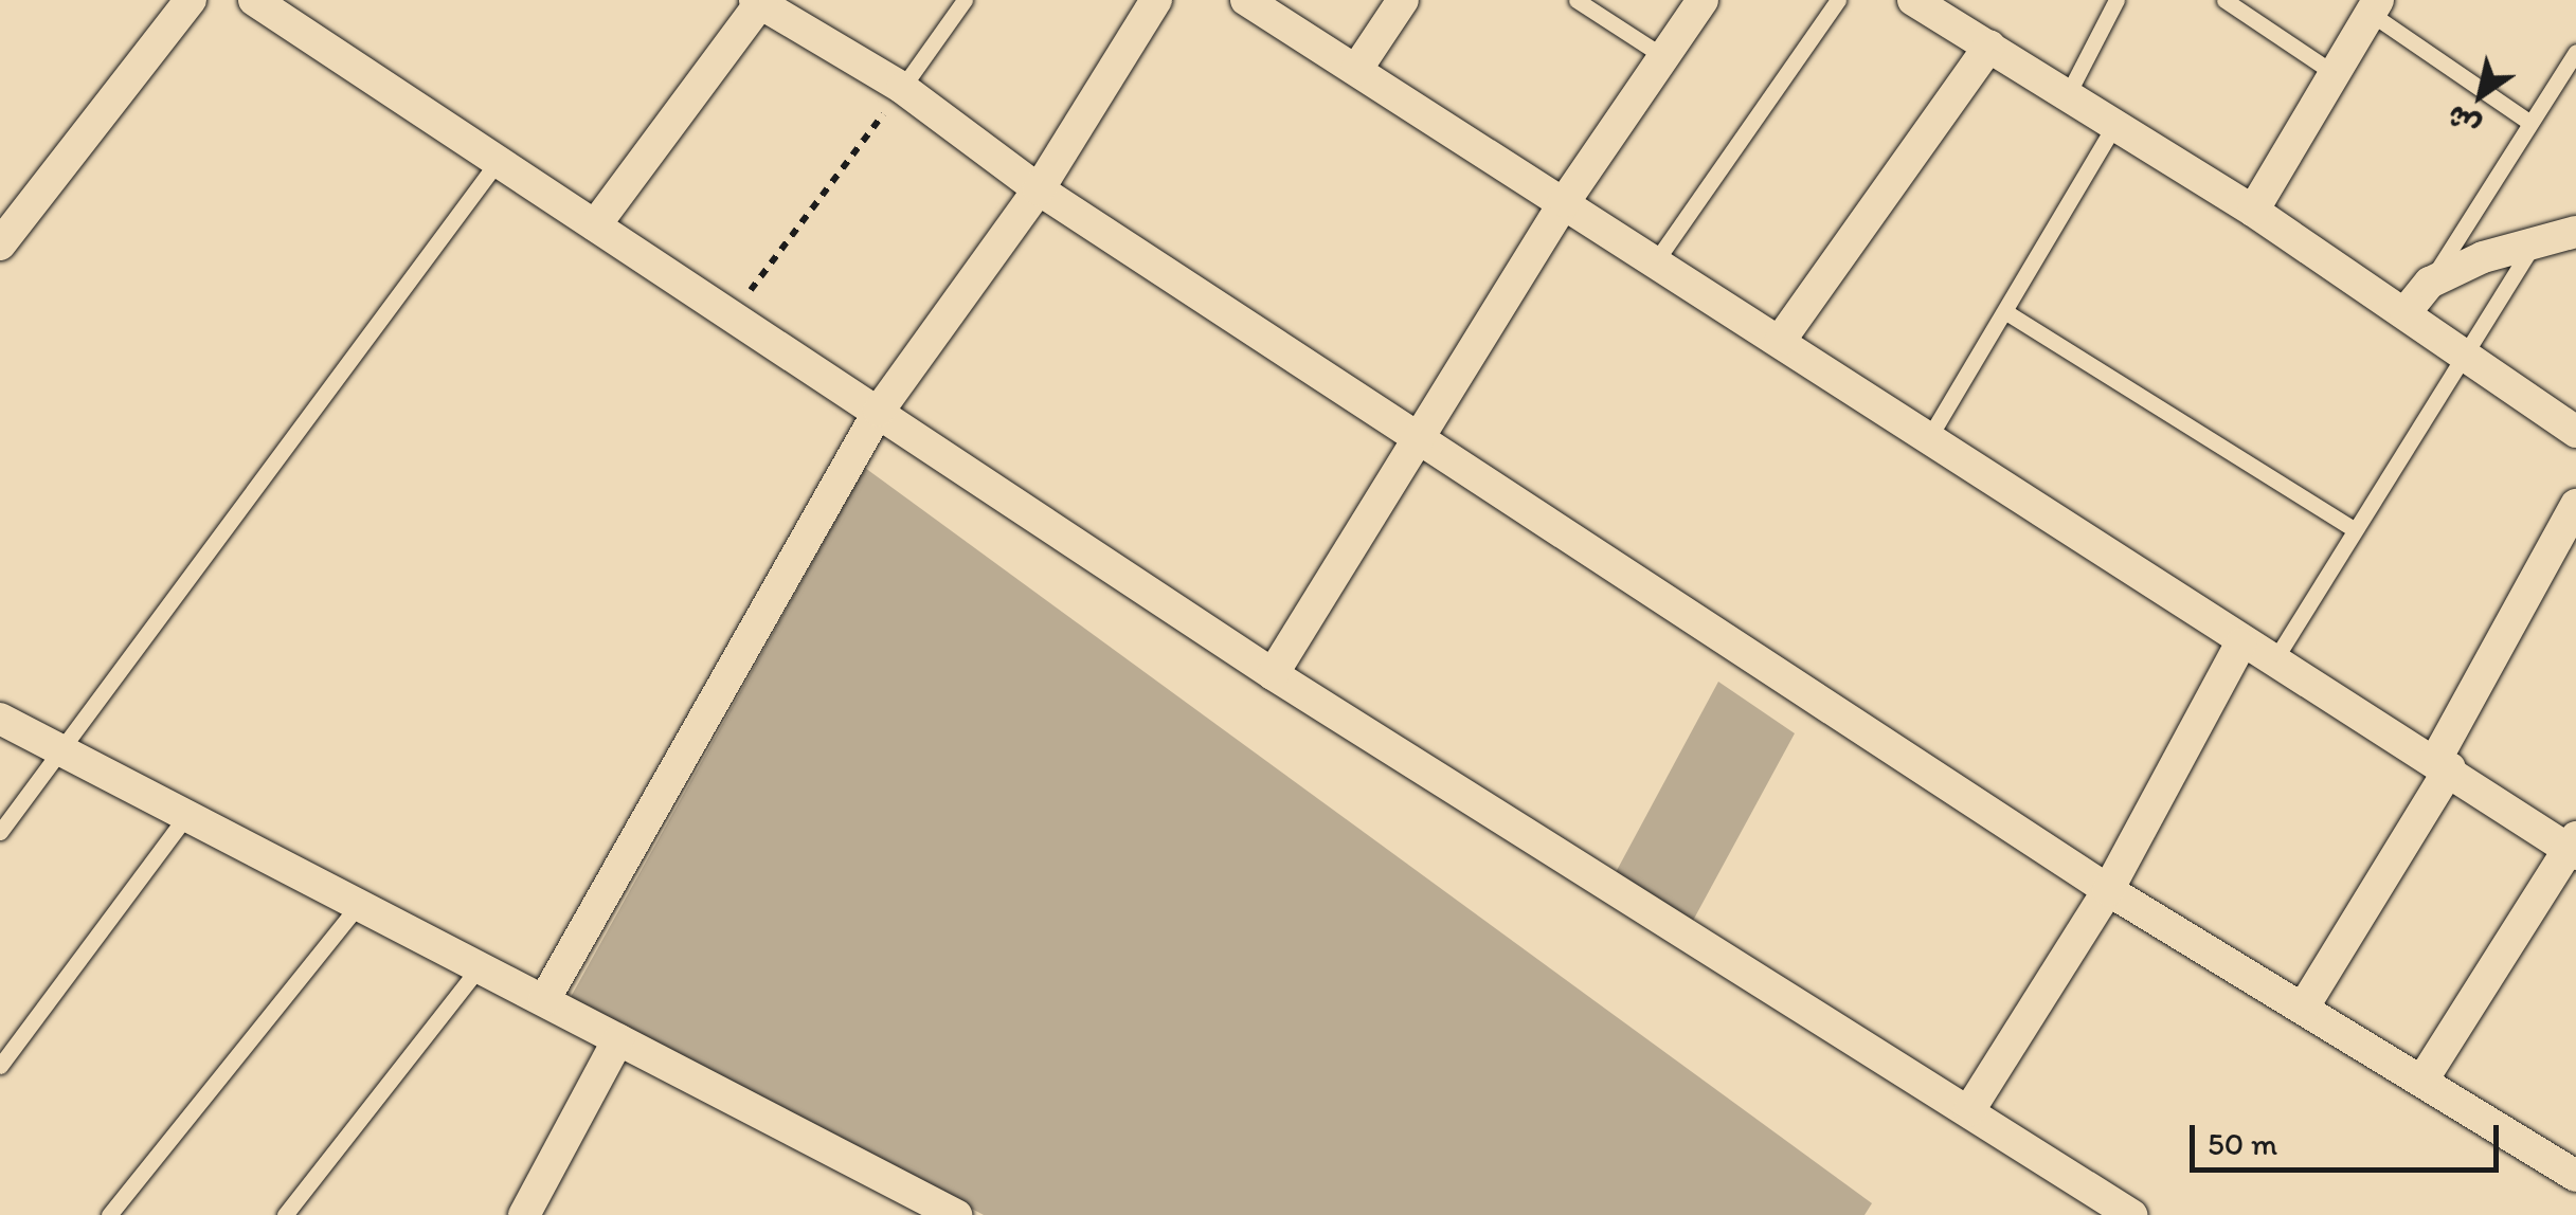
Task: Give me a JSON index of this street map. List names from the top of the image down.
{
  "scale_bar": "50 m",
  "north": "bottom left"
}
